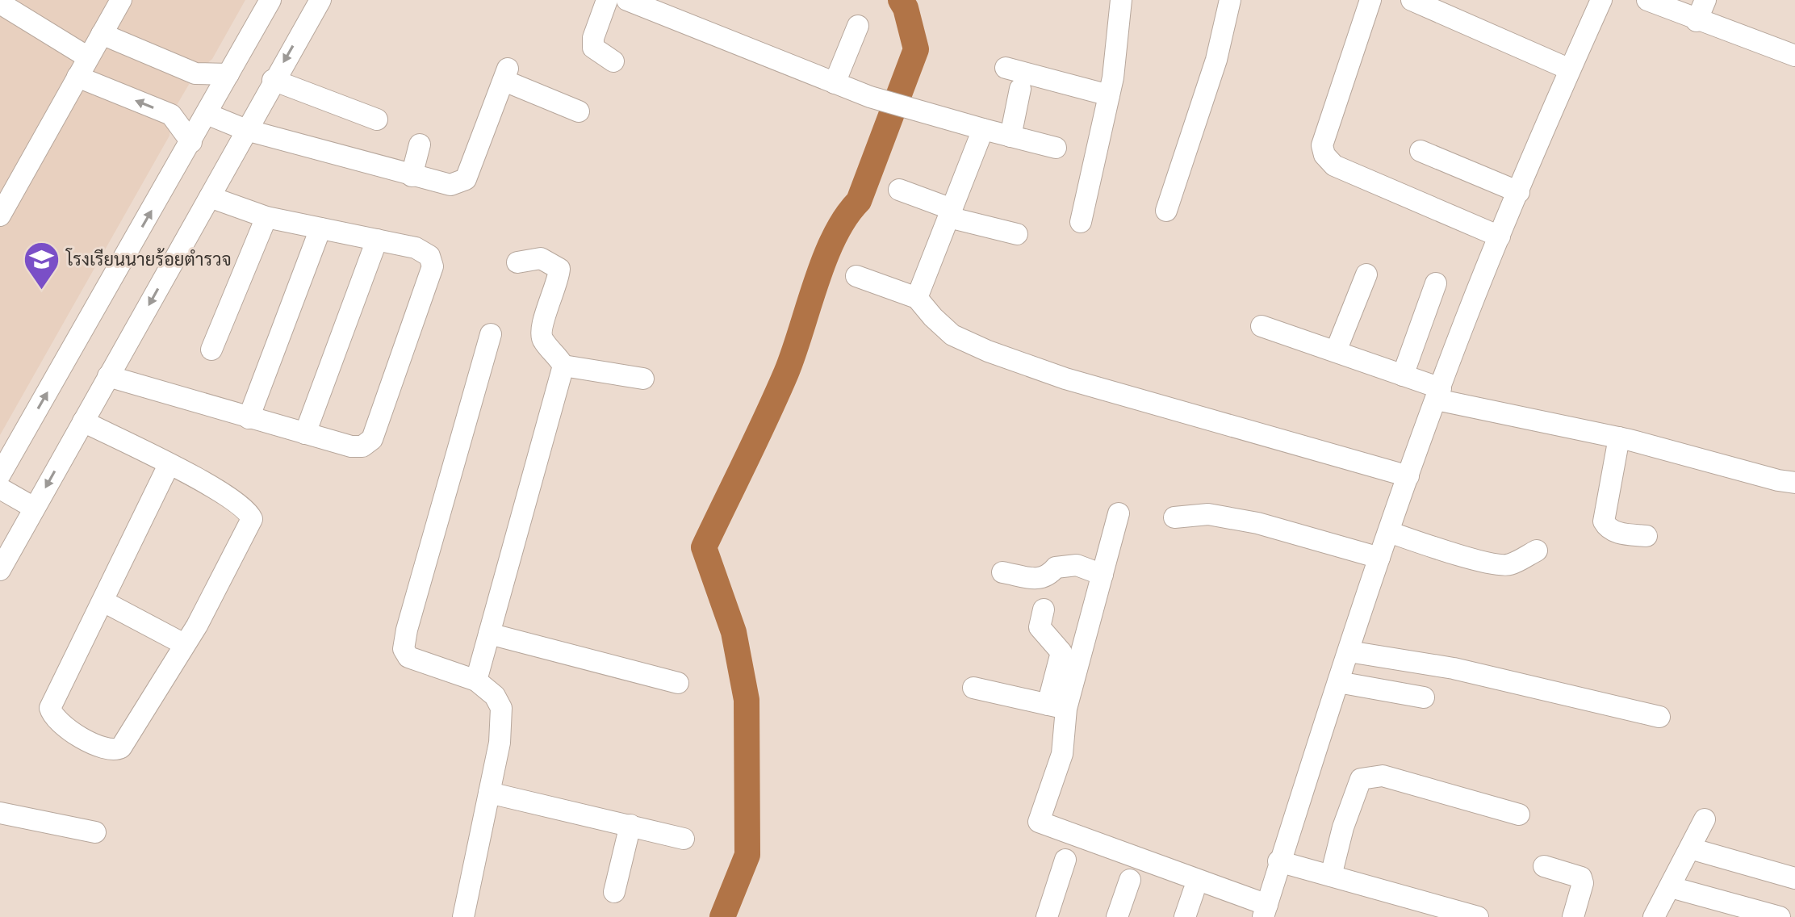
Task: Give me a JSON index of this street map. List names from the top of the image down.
{
  "places": {
    "school or university": ["โรงเรียนนายร้อยตำรวจ"]
  }
}
